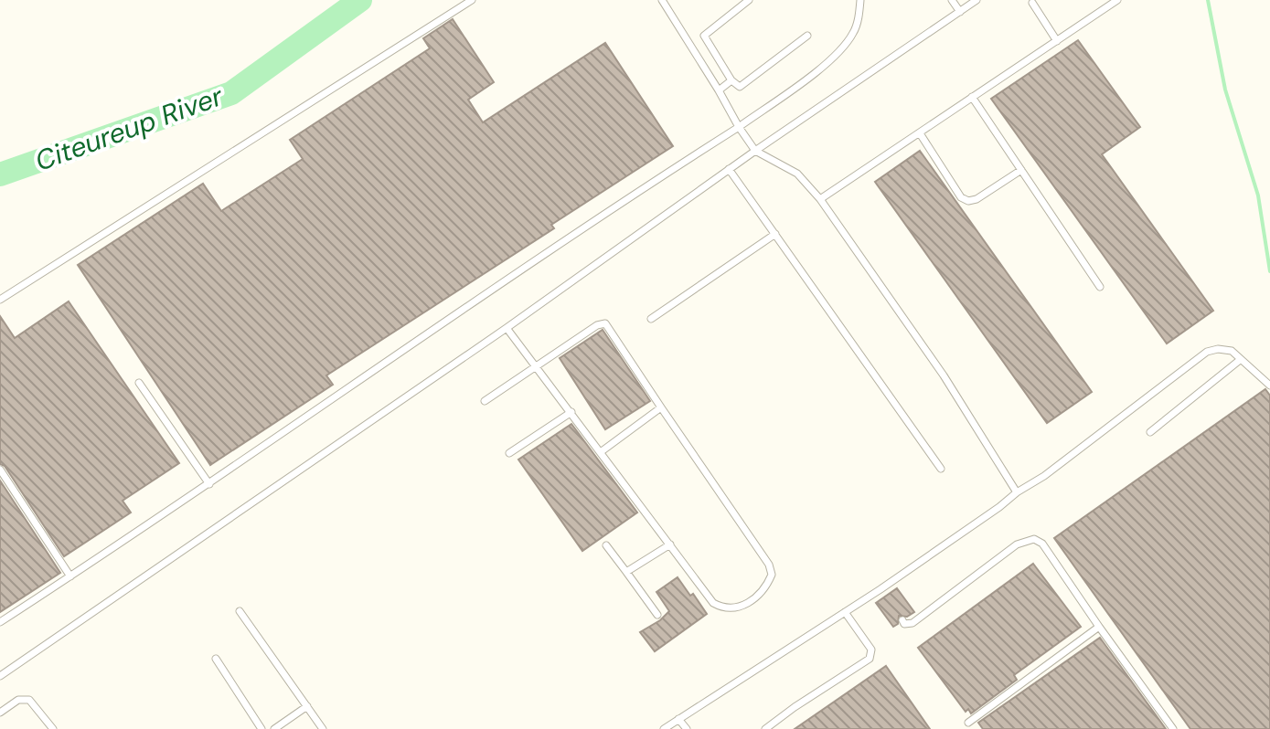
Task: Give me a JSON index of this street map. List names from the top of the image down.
{
  "water": ["Citeureup River"]
}
